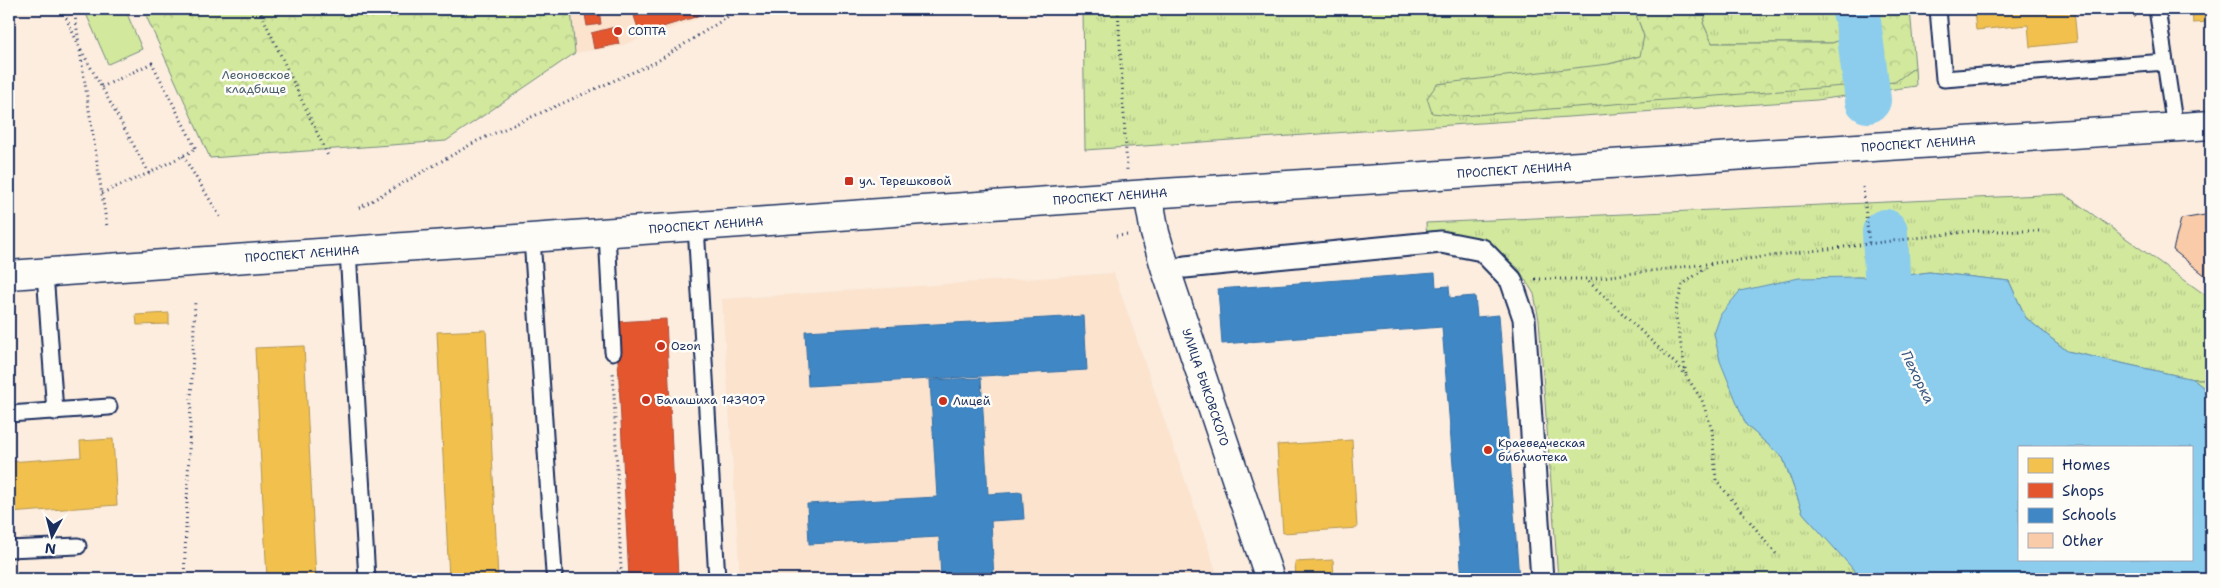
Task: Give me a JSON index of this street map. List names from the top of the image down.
{
  "streets": {
    "main road": ["ПРОСПЕКТ ЛЕНИНА", "УЛИЦА БЫКОВСКОГО"]
  },
  "crossings": [
    ["ПРОСПЕКТ ЛЕНИНА", "УЛИЦА БЫКОВСКОГО"]
  ],
  "water": ["Пехорка"],
  "parks": ["Леоновское кладбище"],
  "places": {
    "other": [
      "СОПТА",
      "Ozon",
      "Балашиха 143907",
      "Лицей",
      "Краеведческая библиотека"
    ],
    "transit": ["ул. Терешковой"]
  },
  "legend": [
    "Homes",
    "Shops",
    "Schools",
    "Other"
  ],
  "north": "bottom"
}
